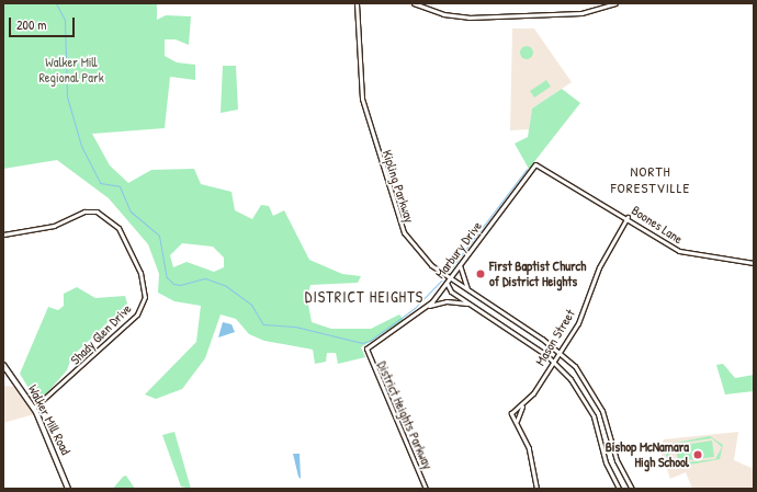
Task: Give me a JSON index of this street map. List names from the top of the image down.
{
  "streets": {
    "main road": ["Walker Mill Road"],
    "street": [
      "Kipling Parkway",
      "Boones Lane",
      "Marbury Drive",
      "Shady Glen Drive",
      "Mason Street",
      "District Heights Parkway"
    ]
  },
  "crossings": [
    ["Kipling Parkway", "Marbury Drive"],
    ["Kipling Parkway", "Mason Street"],
    ["Boones Lane", "Marbury Drive"],
    ["Boones Lane", "Mason Street"],
    ["Marbury Drive", "District Heights Parkway"],
    ["Shady Glen Drive", "Walker Mill Road"]
  ],
  "districts": ["NORTH FORESTVILLE", "DISTRICT HEIGHTS"],
  "parks": ["Walker Mill Regional Park"],
  "places": ["First Baptist Church of District Heights", "Bishop McNamara High School"],
  "scale_bar": "200 m"
}
